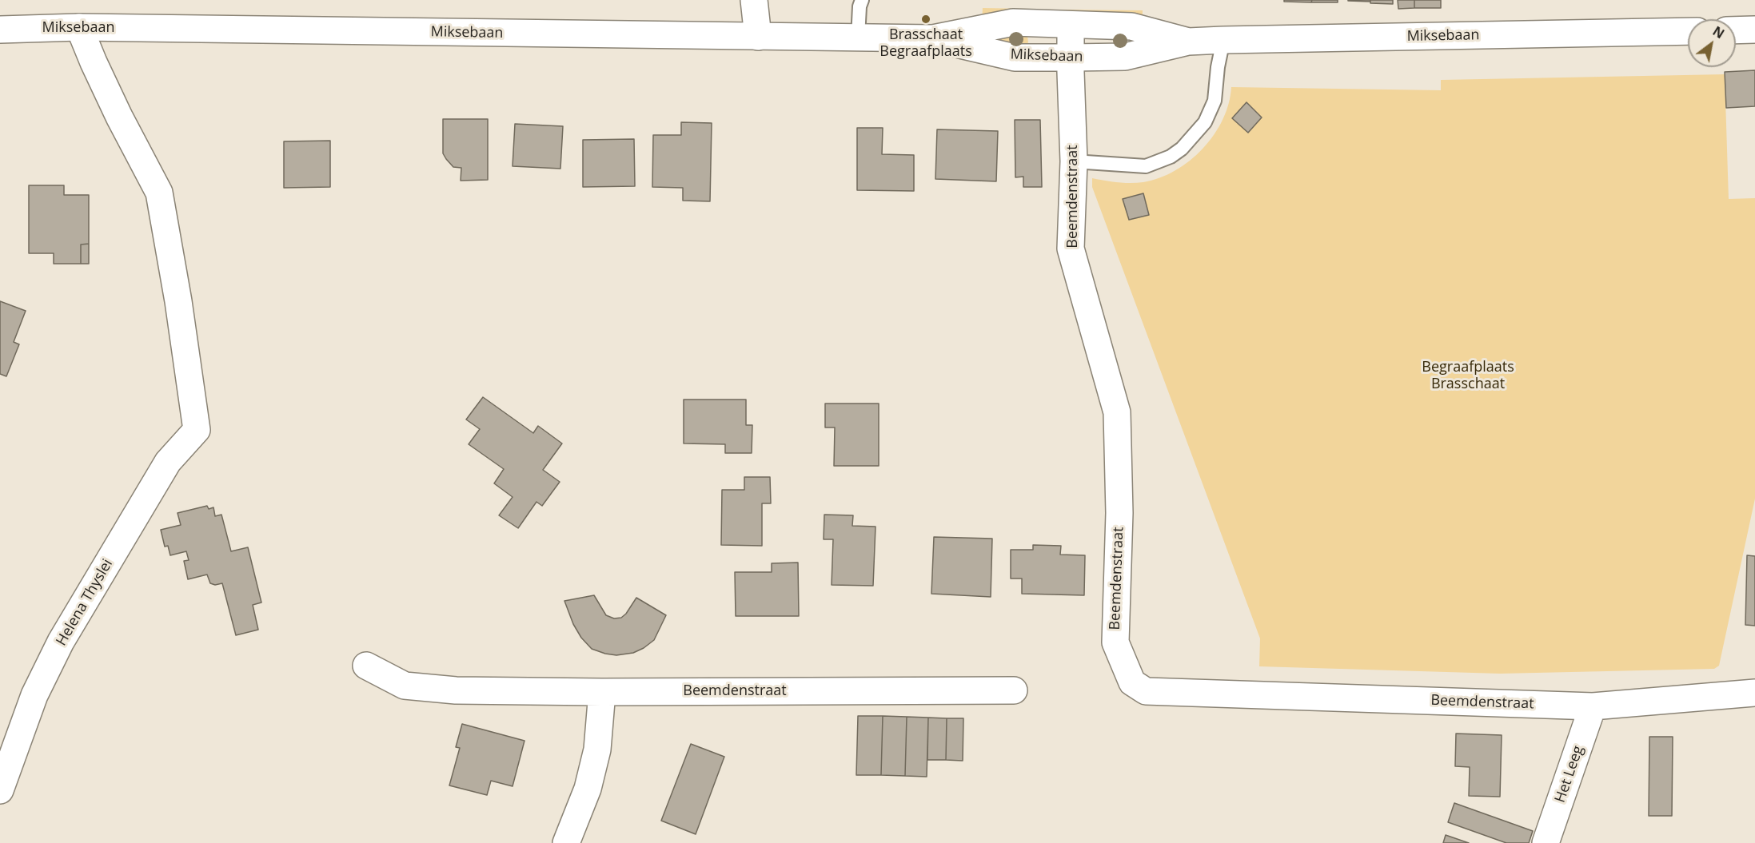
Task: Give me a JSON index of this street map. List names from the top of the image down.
{
  "streets": {
    "street": [
      "Miksebaan",
      "Beemdenstraat",
      "Helena Thyslei",
      "Het Leeg"
    ]
  },
  "crossings": [
    ["Miksebaan", "Beemdenstraat"],
    ["Miksebaan", "Helena Thyslei"],
    ["Beemdenstraat", "Het Leeg"]
  ],
  "parks": ["Begraafplaats Brasschaat"],
  "places": ["Brasschaat Begraafplaats"],
  "north": "top right"
}
